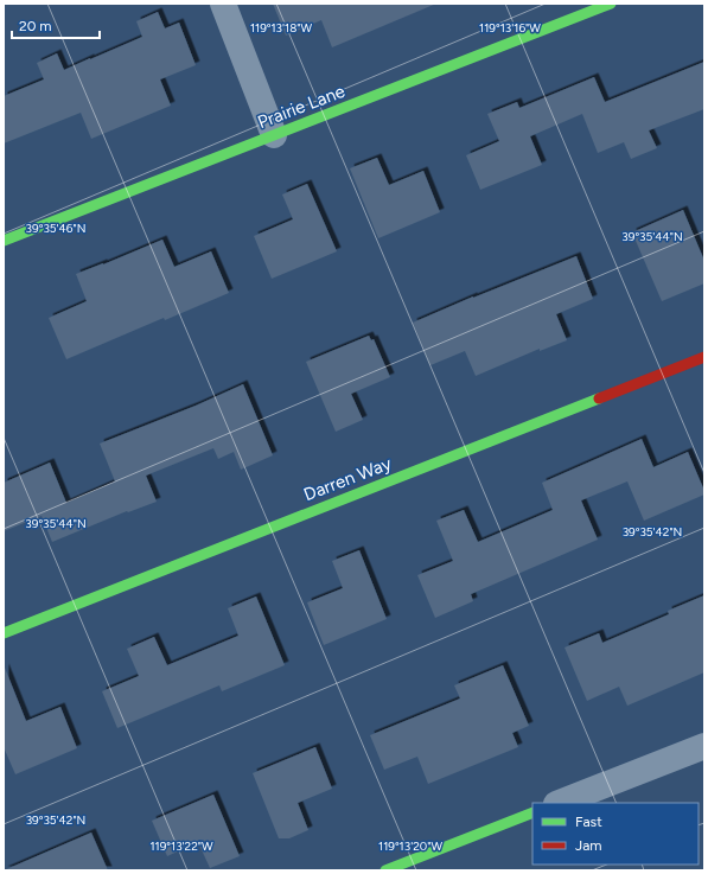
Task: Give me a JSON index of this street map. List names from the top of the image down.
{
  "streets": {
    "street": ["Prairie Lane", "Darren Way"]
  },
  "legend": ["Fast", "Jam"],
  "scale_bar": "20 m",
  "coordinates": [
    "119°13'18\"W",
    "119°13'16\"W",
    "39°35'46\"N",
    "39°35'44\"N",
    "39°35'42\"N",
    "119°13'22\"W",
    "119°13'20\"W"
  ]
}
